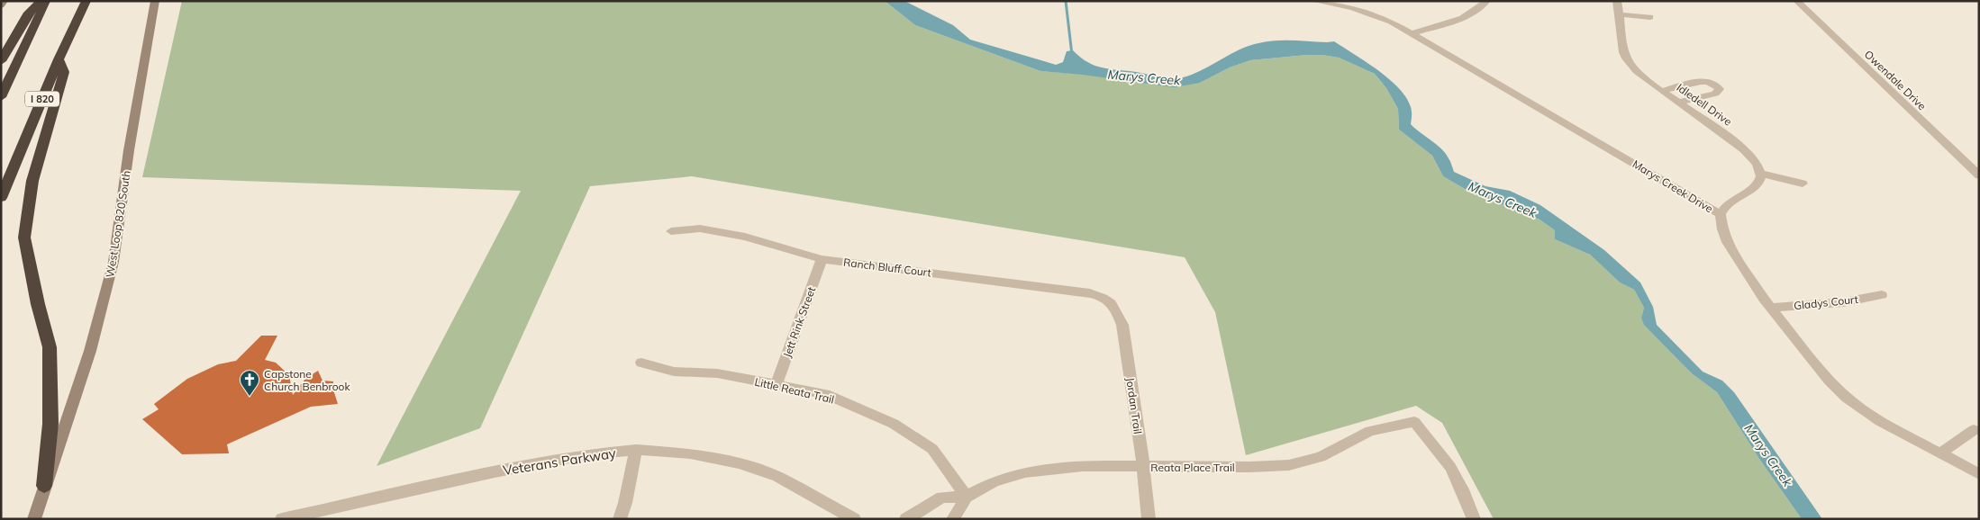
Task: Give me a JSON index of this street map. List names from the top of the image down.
{
  "streets": {
    "highway": ["I 820"],
    "main road": ["West Loop 820 South"],
    "street": [
      "Owendale Drive",
      "Idledell Drive",
      "Marys Creek Drive",
      "Ranch Bluff Court",
      "Gladys Court",
      "Jett Rink Street",
      "Little Reata Trail",
      "Jordan Trail",
      "Veterans Parkway",
      "Reata Place Trail"
    ]
  },
  "crossings": [
    ["Marys Creek Drive", "Gladys Court"],
    ["Ranch Bluff Court", "Jett Rink Street"],
    ["Ranch Bluff Court", "Jordan Trail"],
    ["Jett Rink Street", "Little Reata Trail"],
    ["Little Reata Trail", "Reata Place Trail"],
    ["Jordan Trail", "Reata Place Trail"]
  ],
  "water": ["Marys Creek"],
  "places": {
    "church": ["Capstone Church Benbrook"]
  }
}
